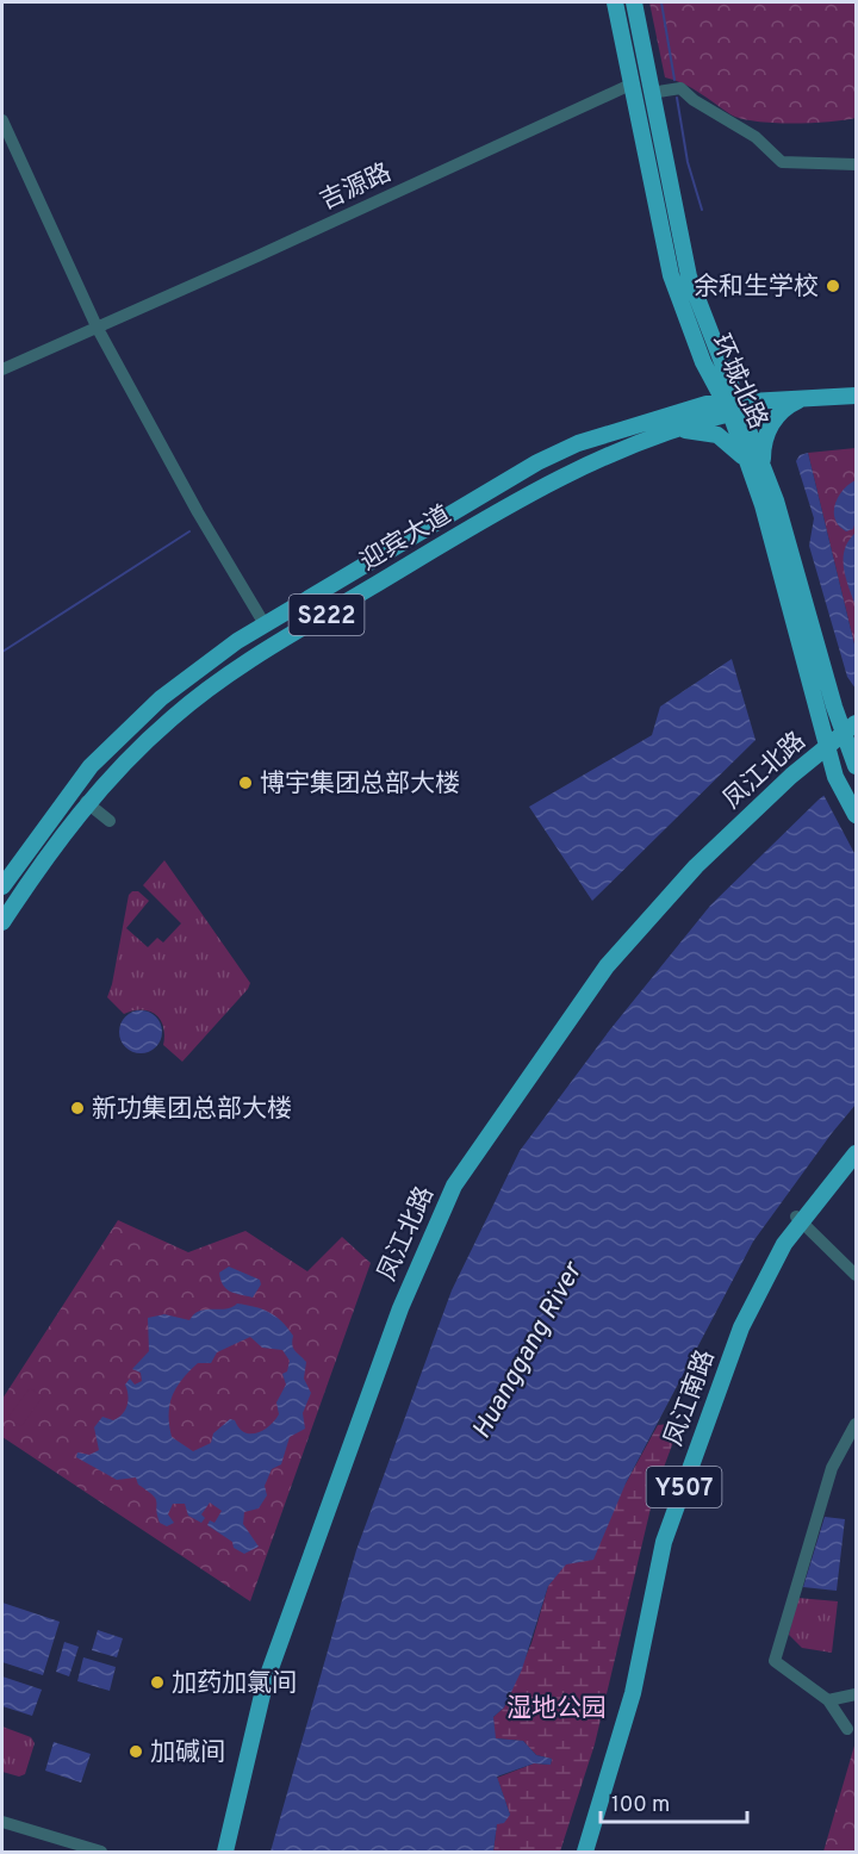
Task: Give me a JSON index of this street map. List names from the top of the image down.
{
  "streets": {
    "main road": [
      "环城北路",
      "迎宾大道",
      "S222",
      "凤江北路",
      "凤江南路",
      "Y507"
    ],
    "street": ["吉源路"]
  },
  "crossings": [
    ["吉源路", "环城北路"],
    ["环城北路", "迎宾大道"],
    ["环城北路", "S222"],
    ["环城北路", "凤江北路"],
    ["迎宾大道", "S222"]
  ],
  "water": ["Huanggang River"],
  "parks": ["湿地公园"],
  "places": [
    "余和生学校",
    "博宇集团总部大楼",
    "新功集团总部大楼",
    "加药加氯间",
    "加碱间"
  ],
  "scale_bar": "100 m"
}
